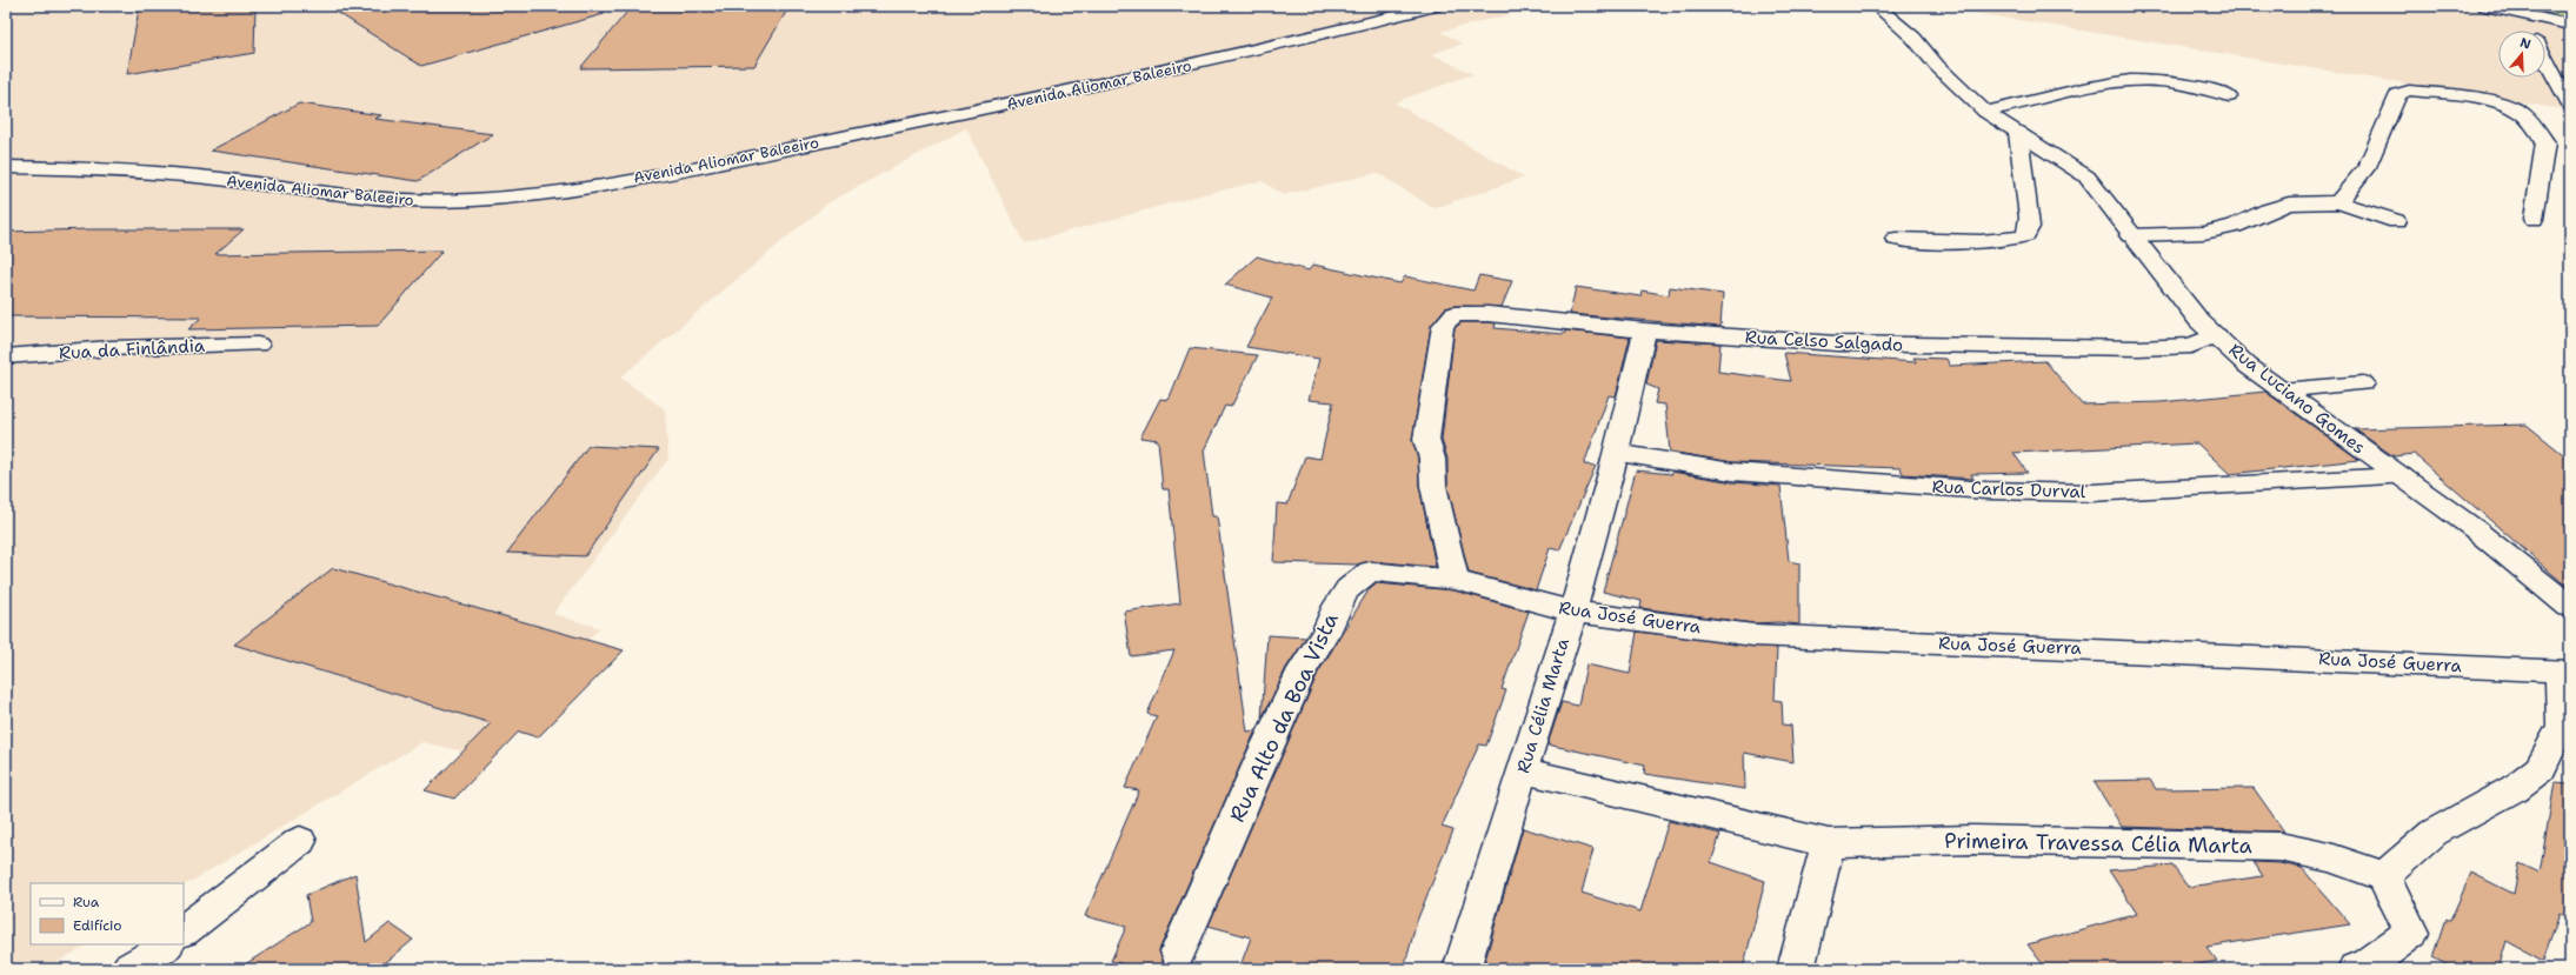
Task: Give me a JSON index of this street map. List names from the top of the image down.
{
  "streets": {
    "street": [
      "Avenida Aliomar Baleeiro",
      "Rua Celso Salgado",
      "Rua da Finlândia",
      "Rua Luciano Gomes",
      "Rua Carlos Durval",
      "Rua José Guerra",
      "Rua Célia Marta",
      "Rua Alto da Boa Vista",
      "Primeira Travessa Célia Marta"
    ]
  },
  "crossings": [
    ["Rua Celso Salgado", "Rua Luciano Gomes"],
    ["Rua Celso Salgado", "Rua José Guerra"],
    ["Rua Celso Salgado", "Rua Célia Marta"],
    ["Rua Celso Salgado", "Rua Alto da Boa Vista"],
    ["Rua Luciano Gomes", "Rua Carlos Durval"],
    ["Rua Carlos Durval", "Rua Célia Marta"],
    ["Rua José Guerra", "Rua Célia Marta"],
    ["Rua José Guerra", "Rua Alto da Boa Vista"],
    ["Rua Célia Marta", "Primeira Travessa Célia Marta"]
  ],
  "legend": ["Rua", "Edifício"],
  "north": "top"
}
